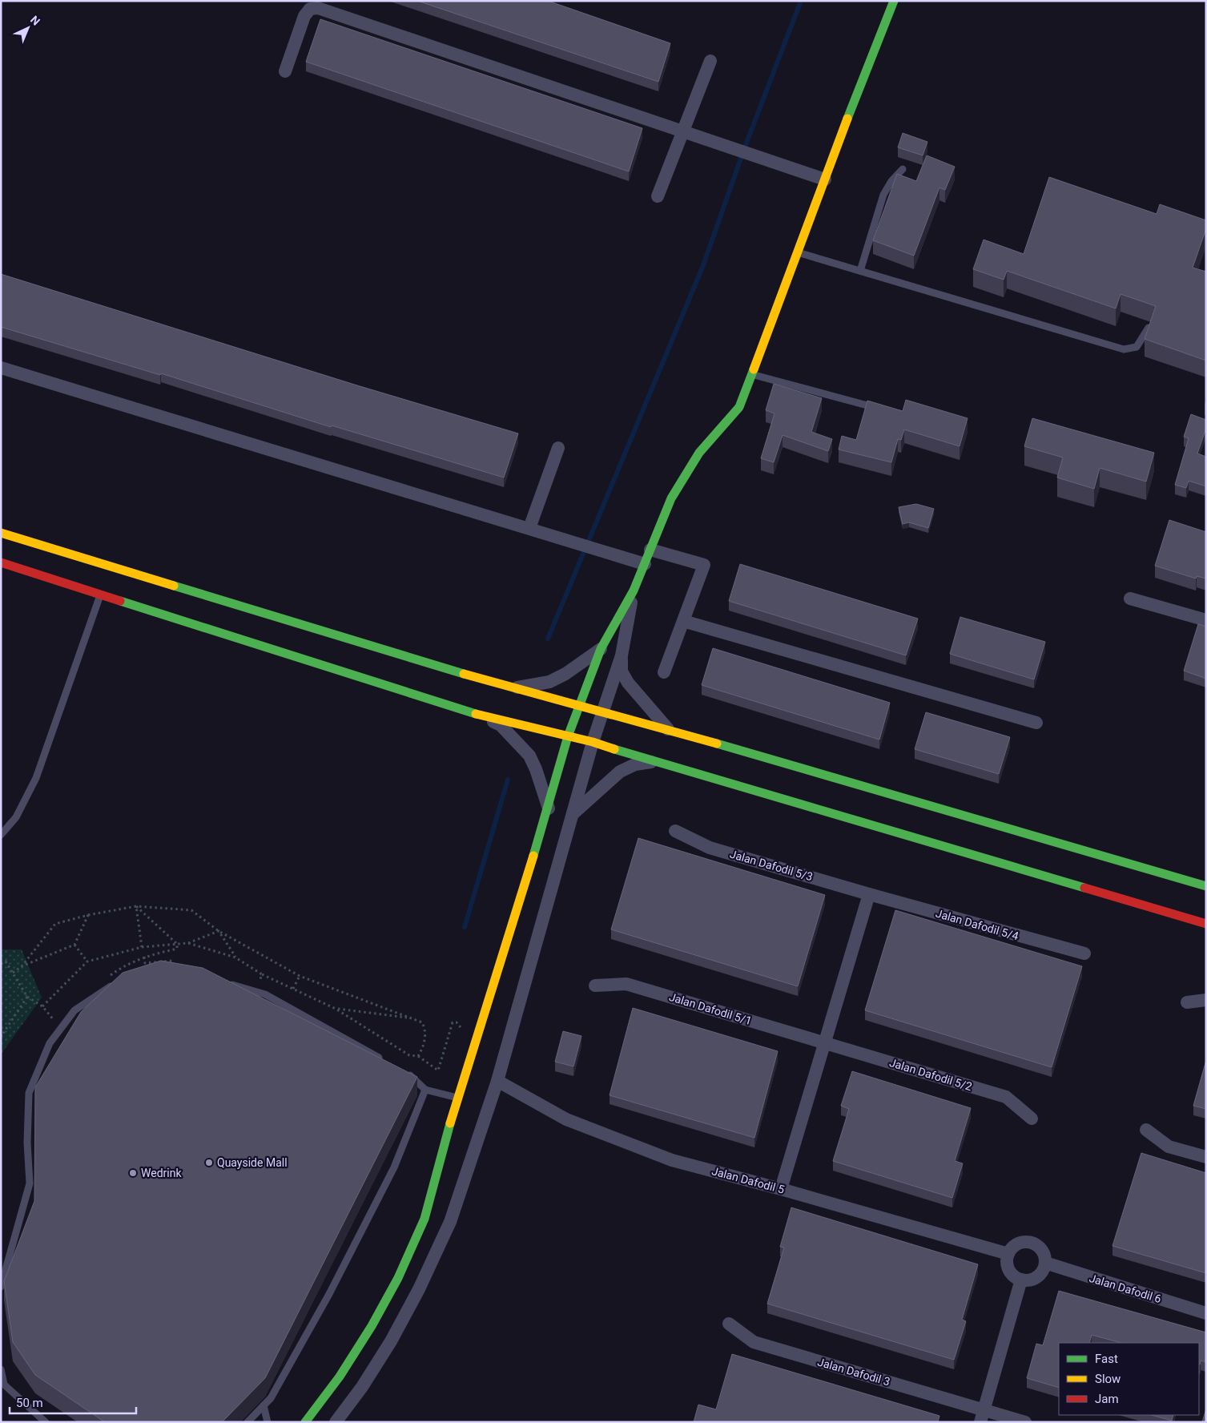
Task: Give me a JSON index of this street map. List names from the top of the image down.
{
  "streets": {
    "street": [
      "Jalan Dafodil 5/3",
      "Jalan Dafodil 5/4",
      "Jalan Dafodil 5/1",
      "Jalan Dafodil 5/2",
      "Jalan Dafodil 5",
      "Jalan Dafodil 6",
      "Jalan Dafodil 3"
    ]
  },
  "crossings": [
    ["Jalan Dafodil 5/3", "Jalan Dafodil 5/4"],
    ["Jalan Dafodil 5/1", "Jalan Dafodil 5/2"],
    ["Jalan Dafodil 5", "Jalan Dafodil 6"]
  ],
  "places": ["Quayside Mall", "Wedrink"],
  "legend": ["Fast", "Slow", "Jam"],
  "scale_bar": "50 m",
  "north": "top right"
}
